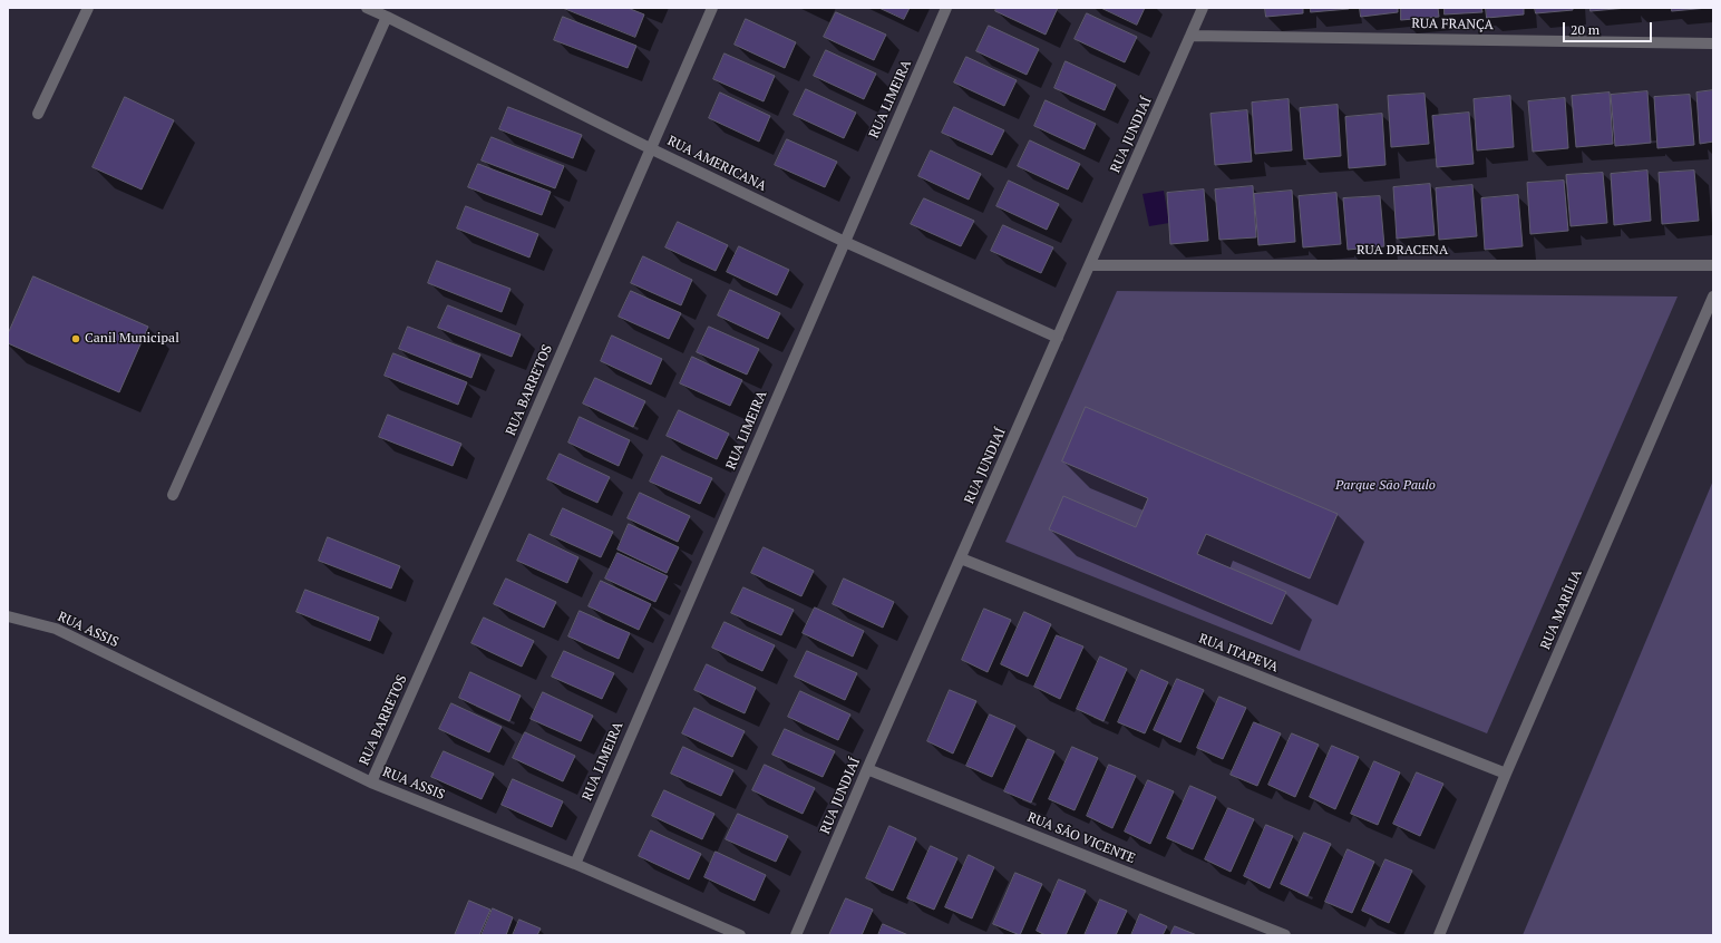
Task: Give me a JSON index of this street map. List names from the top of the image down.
{
  "streets": {
    "street": [
      "RUA FRANÇA",
      "RUA LIMEIRA",
      "RUA JUNDIAÍ",
      "RUA AMERICANA",
      "RUA DRACENA",
      "RUA BARRETOS",
      "RUA MARÍLIA",
      "RUA ASSIS",
      "RUA ITAPEVA",
      "RUA SÃO VICENTE"
    ]
  },
  "crossings": [
    ["RUA FRANÇA", "RUA JUNDIAÍ"],
    ["RUA LIMEIRA", "RUA AMERICANA"],
    ["RUA LIMEIRA", "RUA ASSIS"],
    ["RUA JUNDIAÍ", "RUA AMERICANA"],
    ["RUA JUNDIAÍ", "RUA DRACENA"],
    ["RUA JUNDIAÍ", "RUA ITAPEVA"],
    ["RUA JUNDIAÍ", "RUA SÃO VICENTE"],
    ["RUA AMERICANA", "RUA BARRETOS"],
    ["RUA BARRETOS", "RUA ASSIS"],
    ["RUA MARÍLIA", "RUA ITAPEVA"]
  ],
  "parks": ["Parque São Paulo"],
  "places": ["Canil Municipal"],
  "scale_bar": "20 m"
}
